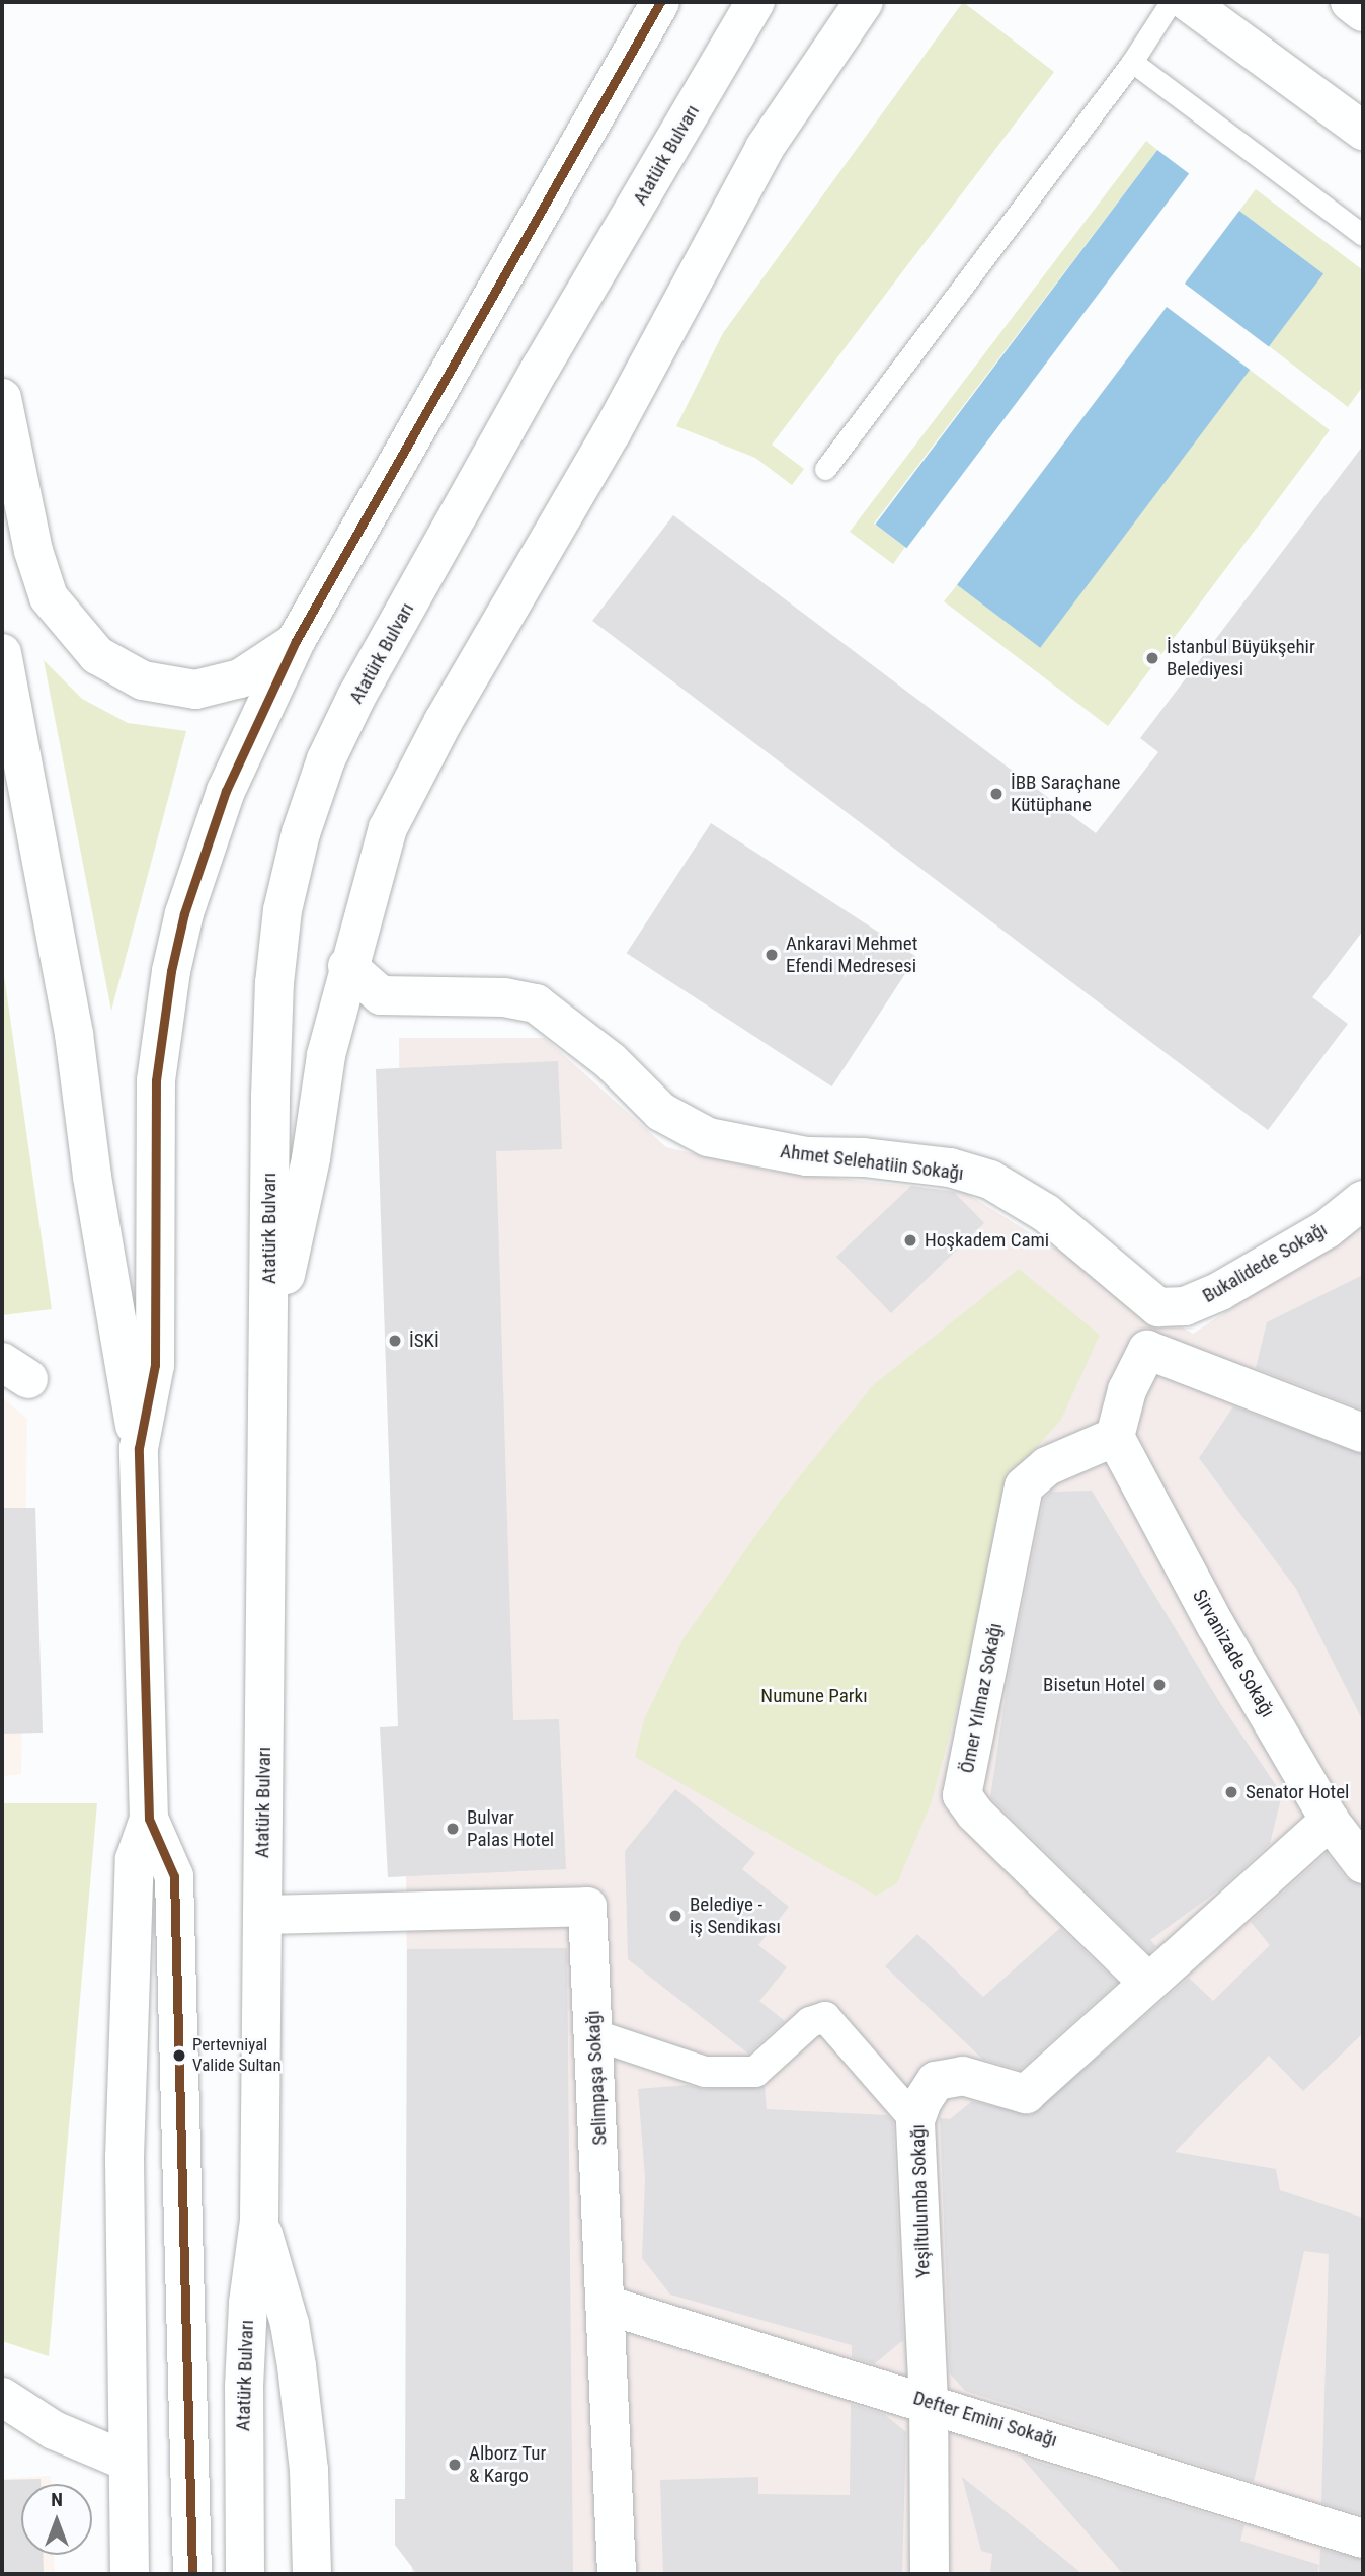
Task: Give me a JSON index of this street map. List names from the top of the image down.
{
  "streets": {
    "main road": [
      "Atatürk Bulvarı",
      "Ahmet Selehatiin Sokağı",
      "Bukalidede Sokağı",
      "Sirvanizade Sokağı",
      "Ömer Yılmaz Sokağı",
      "Selimpaşa Sokağı",
      "Yeşiltulumba Sokağı",
      "Defter Emini Sokağı"
    ]
  },
  "crossings": [
    ["Atatürk Bulvarı", "Selimpaşa Sokağı"],
    ["Ahmet Selehatiin Sokağı", "Bukalidede Sokağı"],
    ["Sirvanizade Sokağı", "Ömer Yılmaz Sokağı"],
    ["Sirvanizade Sokağı", "Yeşiltulumba Sokağı"],
    ["Ömer Yılmaz Sokağı", "Yeşiltulumba Sokağı"],
    ["Selimpaşa Sokağı", "Defter Emini Sokağı"],
    ["Yeşiltulumba Sokağı", "Defter Emini Sokağı"]
  ],
  "parks": ["Numune Parkı"],
  "places": [
    "İstanbul Büyükşehir Belediyesi",
    "İBB Saraçhane Kütüphane",
    "Ankaravi Mehmet Efendi Medresesi",
    "Hoşkadem Cami",
    "İSKİ",
    "Bisetun Hotel",
    "Senator Hotel",
    "Bulvar Palas Hotel",
    "Belediye - iş Sendikası",
    "Pertevniyal Valide Sultan",
    "Alborz Tur & Kargo"
  ],
  "north": "top"
}
